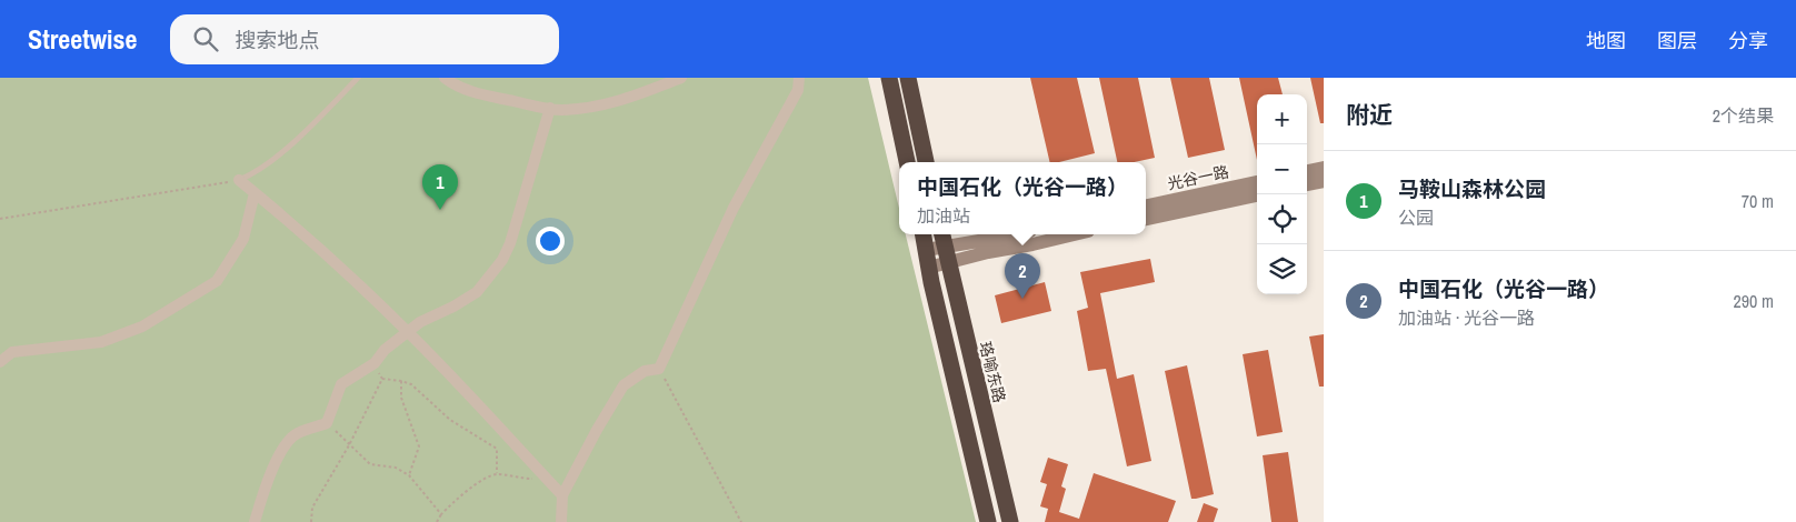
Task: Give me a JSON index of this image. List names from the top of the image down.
{
  "streets": {
    "highway": ["珞喻东路"],
    "main road": ["光谷一路"]
  },
  "page": {
    "header": "Streetwise",
    "search": "搜索地点",
    "nav": ["地图", "图层", "分享"],
    "heading": ["附近", "2个结果"],
    "map_buttons": ["+", "−"],
    "list": [
      {
        "mark": "1",
        "name": "马鞍山森林公园",
        "note": "公园",
        "value": "70 m"
      },
      {
        "mark": "2",
        "name": "中国石化（光谷一路）",
        "note": "加油站 · 光谷一路",
        "value": "290 m"
      }
    ],
    "popup": ["中国石化（光谷一路）", "加油站"],
    "pins": ["1", "2"]
  }
}
